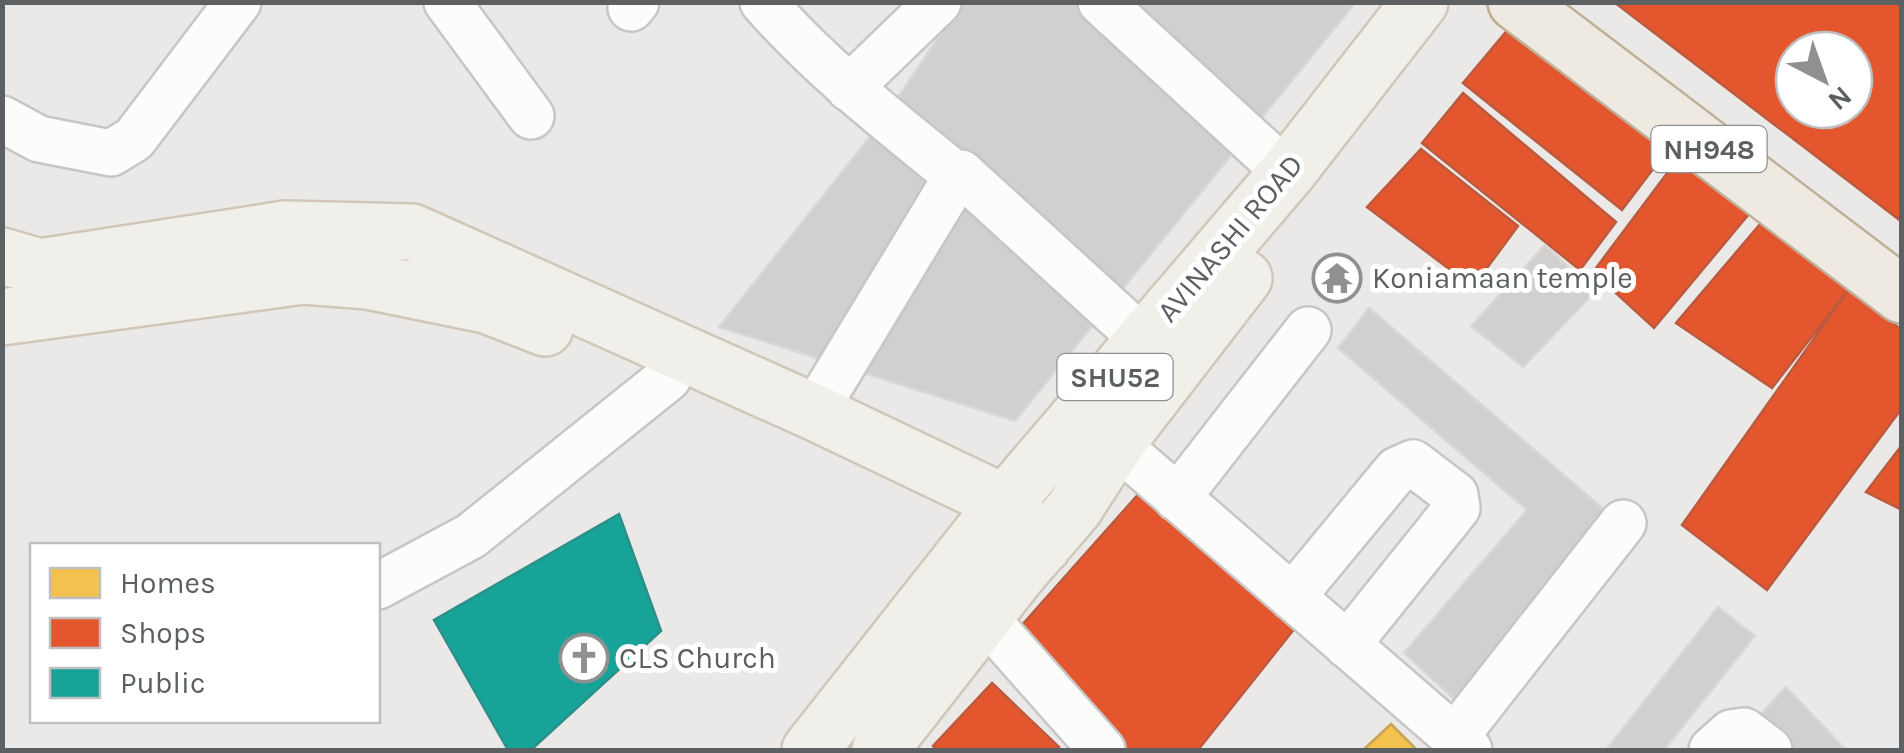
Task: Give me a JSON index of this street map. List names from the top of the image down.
{
  "streets": {
    "highway": ["NH948"],
    "main road": ["AVINASHI ROAD", "SHU52"]
  },
  "places": {
    "temple": ["Koniamaan temple"],
    "church": ["CLS Church"]
  },
  "legend": ["Homes", "Shops", "Public"],
  "north": "bottom right"
}
